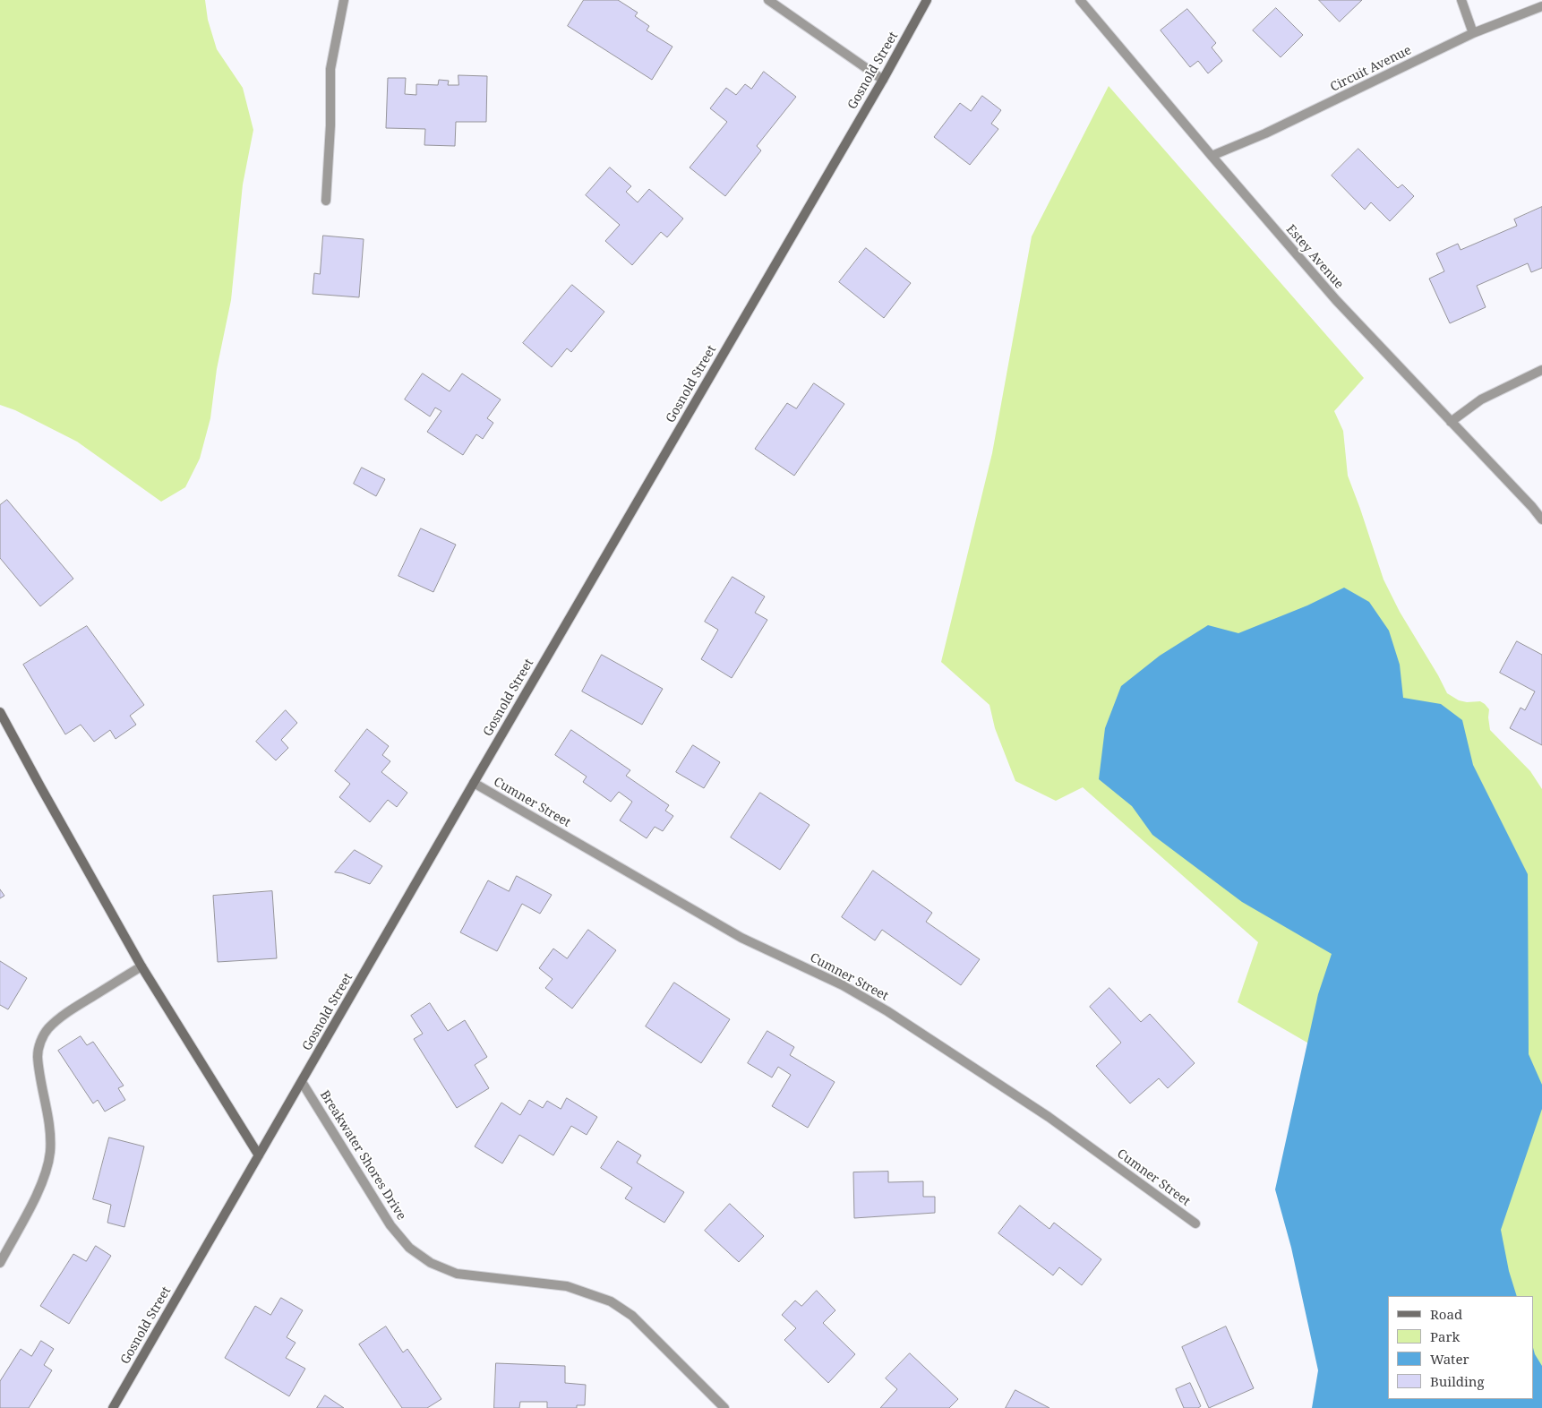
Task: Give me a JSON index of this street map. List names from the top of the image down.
{
  "streets": {
    "main road": ["Gosnold Street"],
    "street": [
      "Circuit Avenue",
      "Estey Avenue",
      "Cumner Street",
      "Breakwater Shores Drive"
    ]
  },
  "crossings": [
    ["Circuit Avenue", "Estey Avenue"],
    ["Gosnold Street", "Cumner Street"],
    ["Gosnold Street", "Breakwater Shores Drive"]
  ],
  "legend": [
    "Road",
    "Park",
    "Water",
    "Building"
  ]
}
